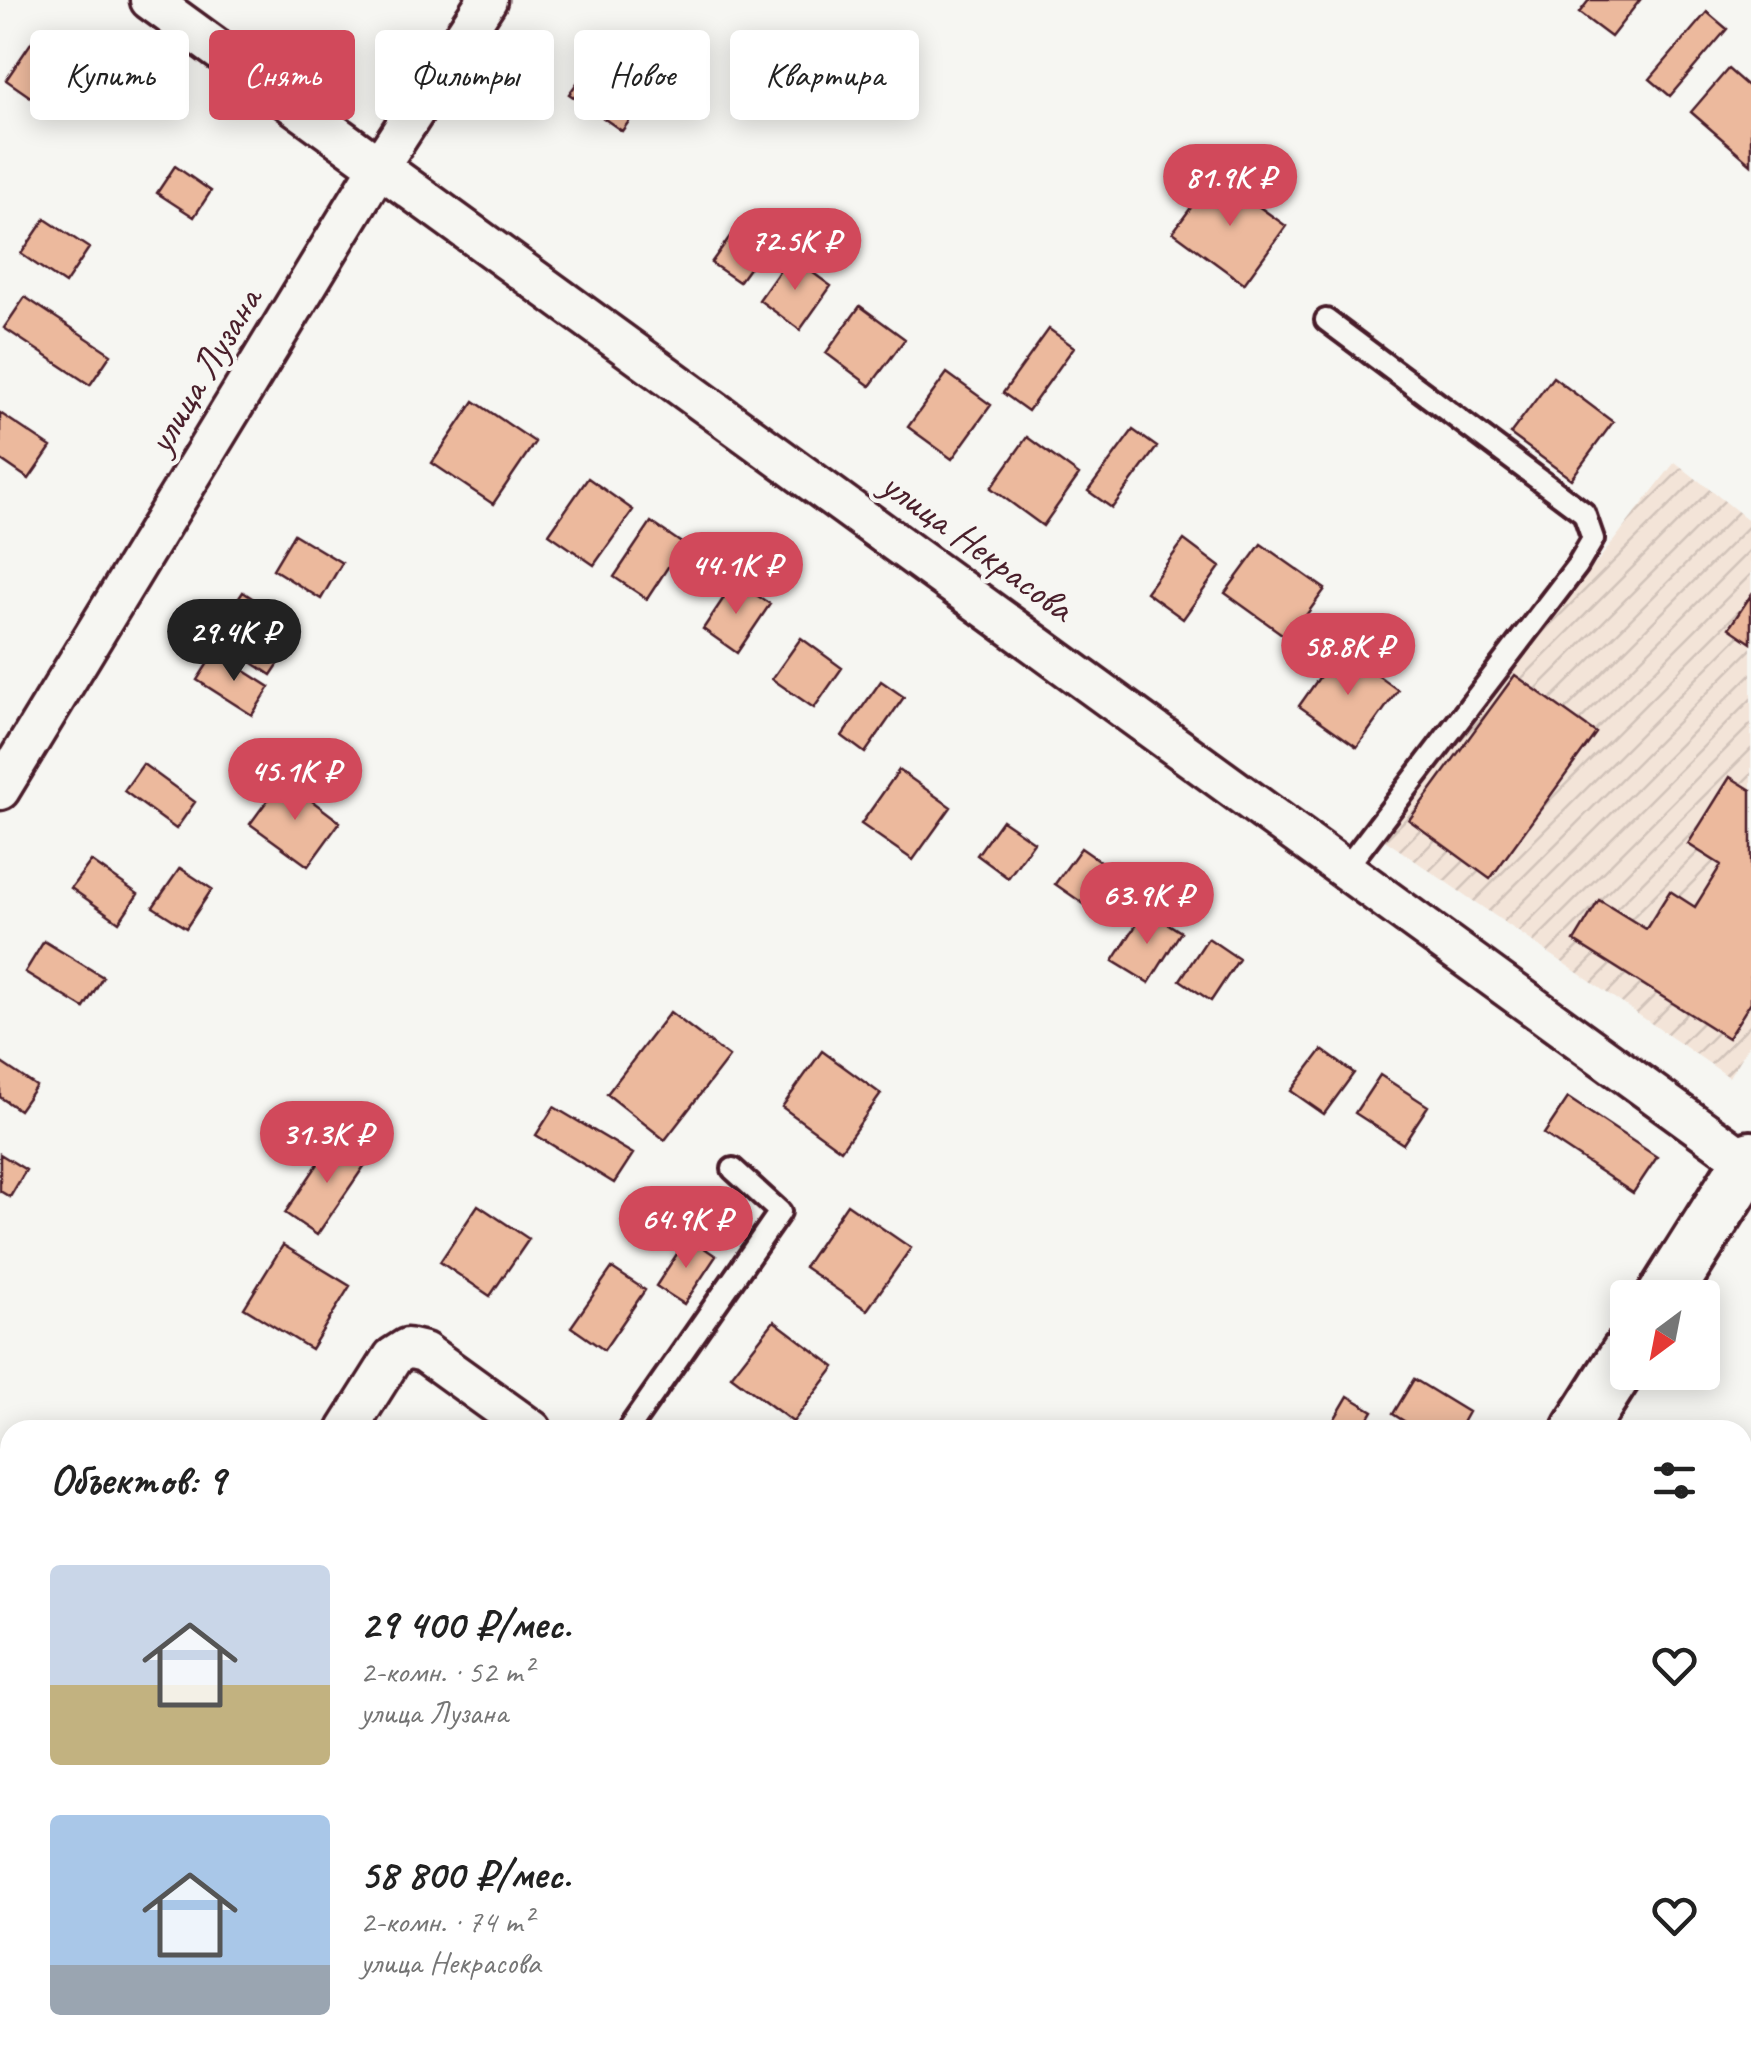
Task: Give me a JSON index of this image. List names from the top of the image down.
{
  "streets": {
    "street": ["улица Лузана", "улица Некрасова"]
  },
  "crossings": [
    ["улица Лузана", "улица Некрасова"]
  ],
  "north": "bottom left",
  "page": {
    "chip": [
      "Купить",
      "Снять",
      "Фильтры",
      "Новое",
      "Квартира"
    ],
    "price": [
      "81.9K ₽",
      "72.5K ₽",
      "44.1K ₽",
      "29.4K ₽",
      "58.8K ₽",
      "45.1K ₽",
      "63.9K ₽",
      "31.3K ₽",
      "64.9K ₽"
    ],
    "heading": "Объектов: 9",
    "list": [
      {
        "name": "29 400 ₽/мес.",
        "note": "2-комн. · 52 m² · улица Лузана"
      },
      {
        "name": "58 800 ₽/мес.",
        "note": "2-комн. · 74 m² · улица Некрасова"
      }
    ]
  }
}
